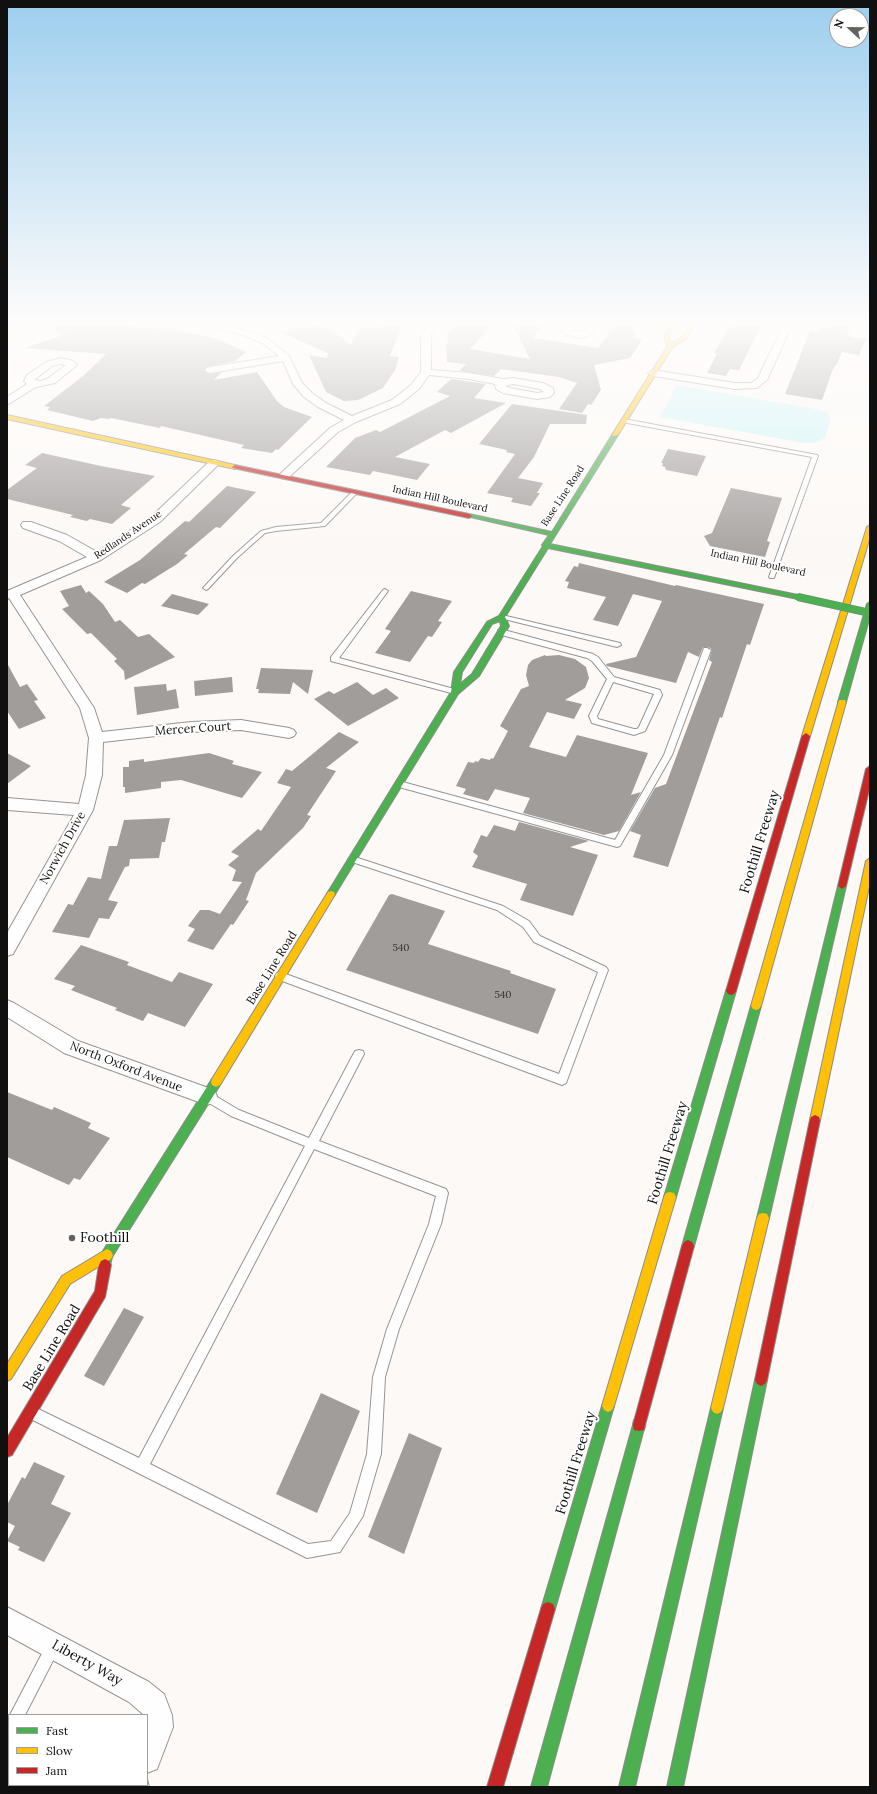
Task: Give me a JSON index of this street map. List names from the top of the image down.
{
  "streets": {
    "main road": ["Base Line Road", "Indian Hill Boulevard", "Foothill Freeway"],
    "street": [
      "Redlands Avenue",
      "Mercer Court",
      "Norwich Drive",
      "North Oxford Avenue",
      "Liberty Way"
    ]
  },
  "crossings": [
    ["Base Line Road", "Indian Hill Boulevard"],
    ["Base Line Road", "North Oxford Avenue"],
    ["Indian Hill Boulevard", "Redlands Avenue"],
    ["Redlands Avenue", "Norwich Drive"],
    ["Mercer Court", "Norwich Drive"]
  ],
  "places": ["Foothill"],
  "house_numbers": ["540", "540"],
  "legend": ["Fast", "Slow", "Jam"],
  "north": "left"
}
